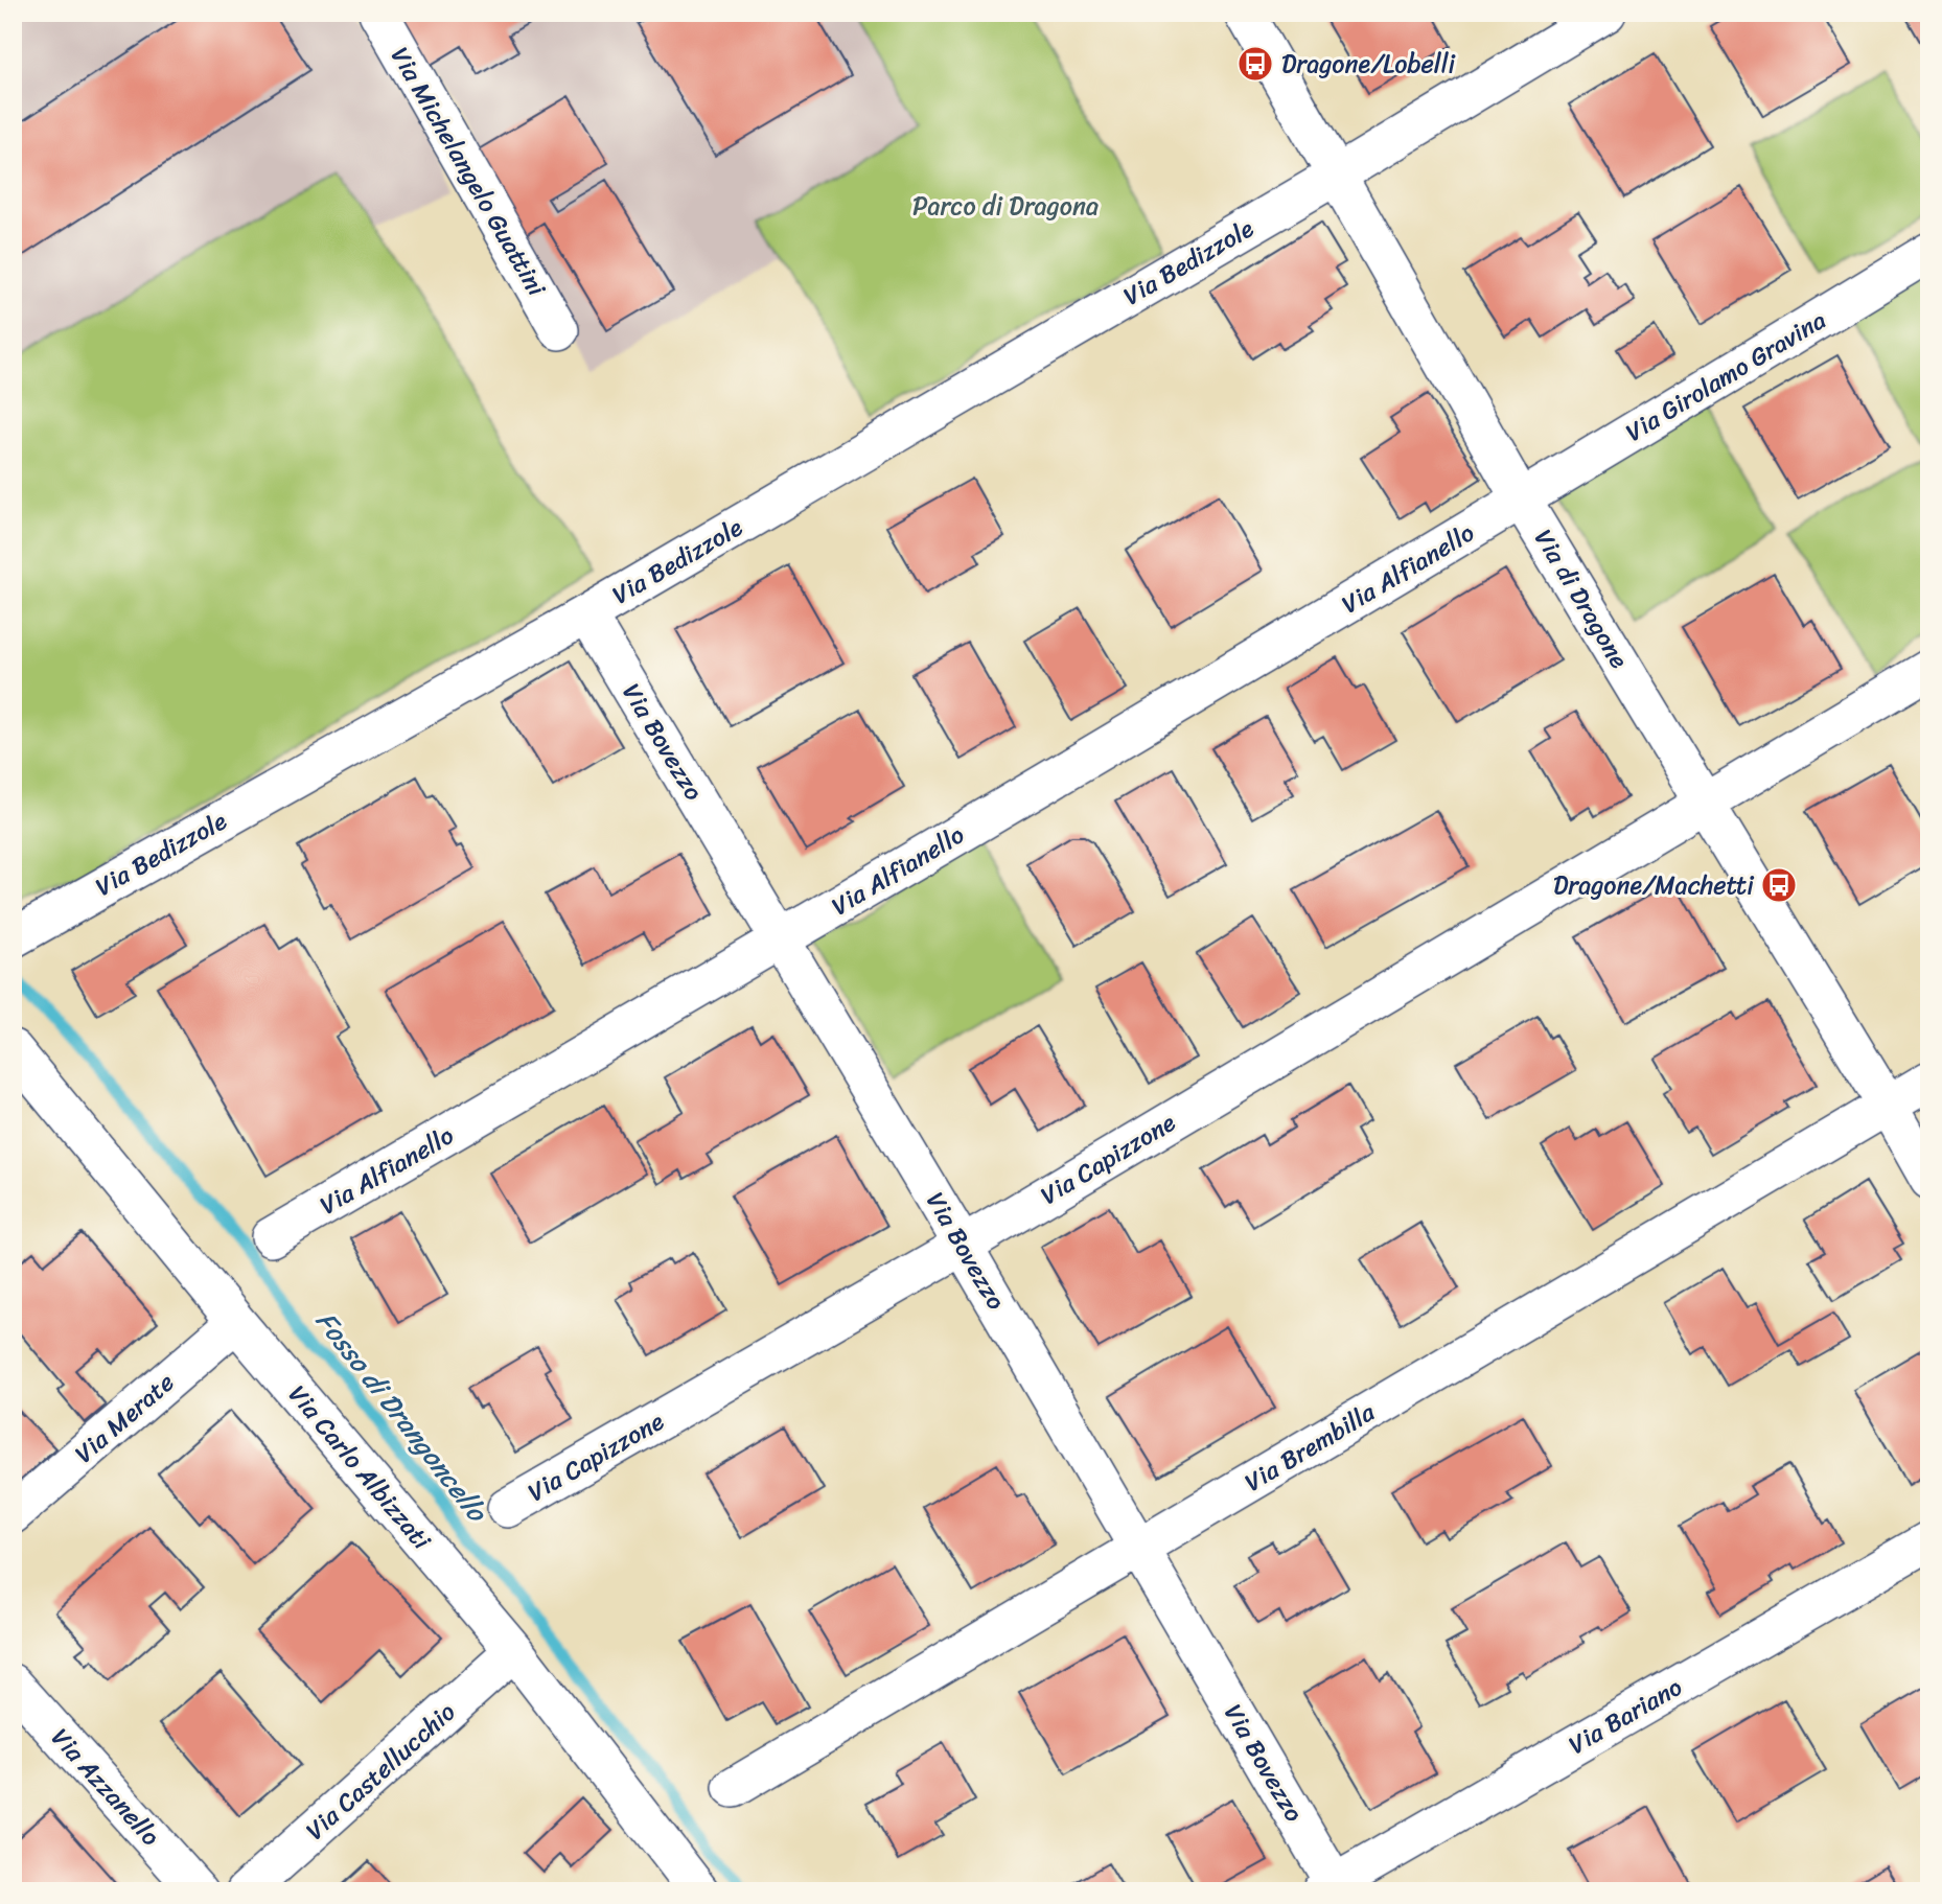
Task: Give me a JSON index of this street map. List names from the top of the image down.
{
  "streets": {
    "street": [
      "Via Michelangelo Guattini",
      "Via Bedizzole",
      "Via Girolamo Gravina",
      "Via Alfianello",
      "Via di Dragone",
      "Via Bovezzo",
      "Via Capizzone",
      "Via Merate",
      "Via Brembilla",
      "Via Carlo Albizzati",
      "Via Bariano",
      "Via Castellucchio",
      "Via Azzanello"
    ]
  },
  "crossings": [
    ["Via Bedizzole", "Via di Dragone"],
    ["Via Bedizzole", "Via Bovezzo"],
    ["Via Girolamo Gravina", "Via Alfianello"],
    ["Via Girolamo Gravina", "Via di Dragone"],
    ["Via Alfianello", "Via di Dragone"],
    ["Via Alfianello", "Via Bovezzo"],
    ["Via di Dragone", "Via Capizzone"],
    ["Via di Dragone", "Via Brembilla"],
    ["Via Bovezzo", "Via Capizzone"],
    ["Via Bovezzo", "Via Brembilla"],
    ["Via Bovezzo", "Via Bariano"],
    ["Via Merate", "Via Carlo Albizzati"],
    ["Via Carlo Albizzati", "Via Castellucchio"]
  ],
  "water": ["Fosso di Drangoncello"],
  "parks": ["Parco di Dragona"],
  "places": {
    "bus stop": ["Dragone/Lobelli", "Dragone/Machetti"]
  }
}
